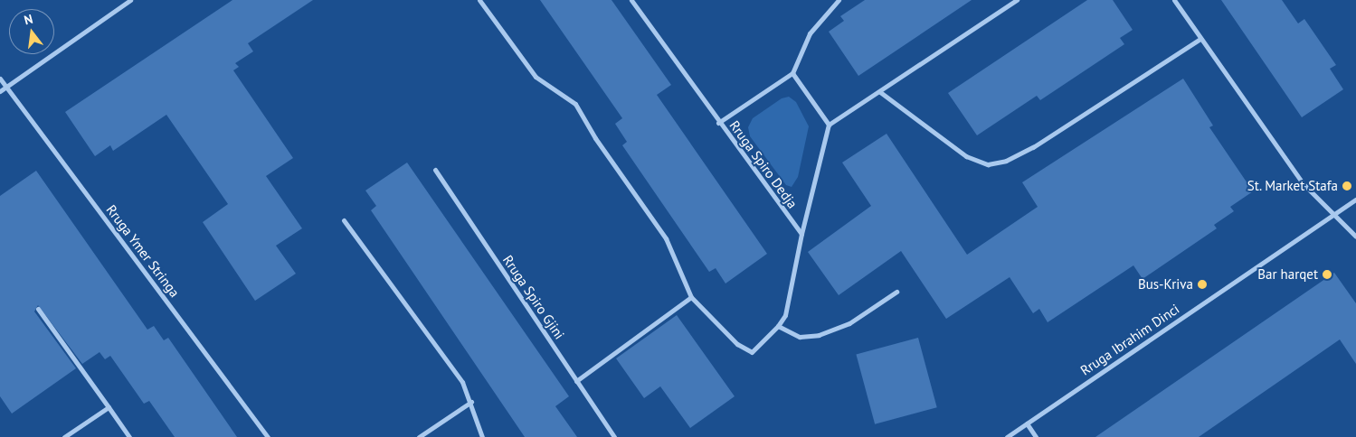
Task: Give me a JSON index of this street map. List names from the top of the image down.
{
  "streets": {
    "street": [
      "Rruga Spiro Dedja",
      "Rruga Ymer Stringa",
      "Rruga Spiro Gjini",
      "Rruga Ibrahim Dinci"
    ]
  },
  "places": ["St. Market Stafa", "Bar harqet", "Bus-Kriva"],
  "north": "top"
}
